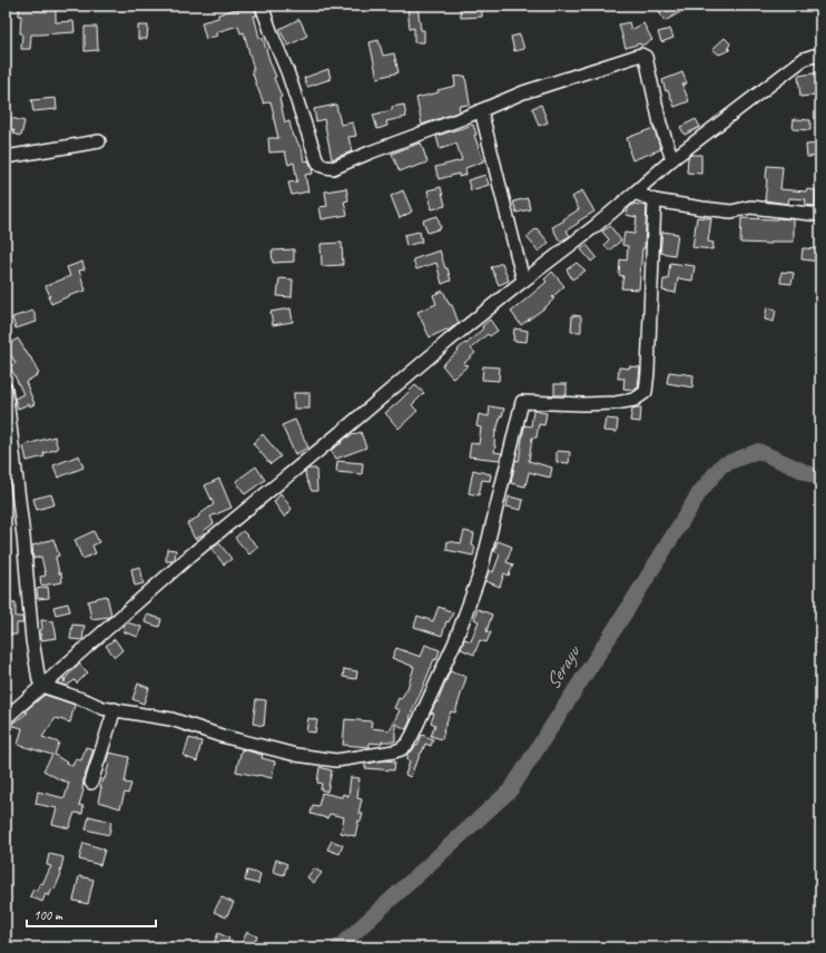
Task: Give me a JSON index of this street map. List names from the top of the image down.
{
  "water": ["Serayu"],
  "scale_bar": "100 m"
}
